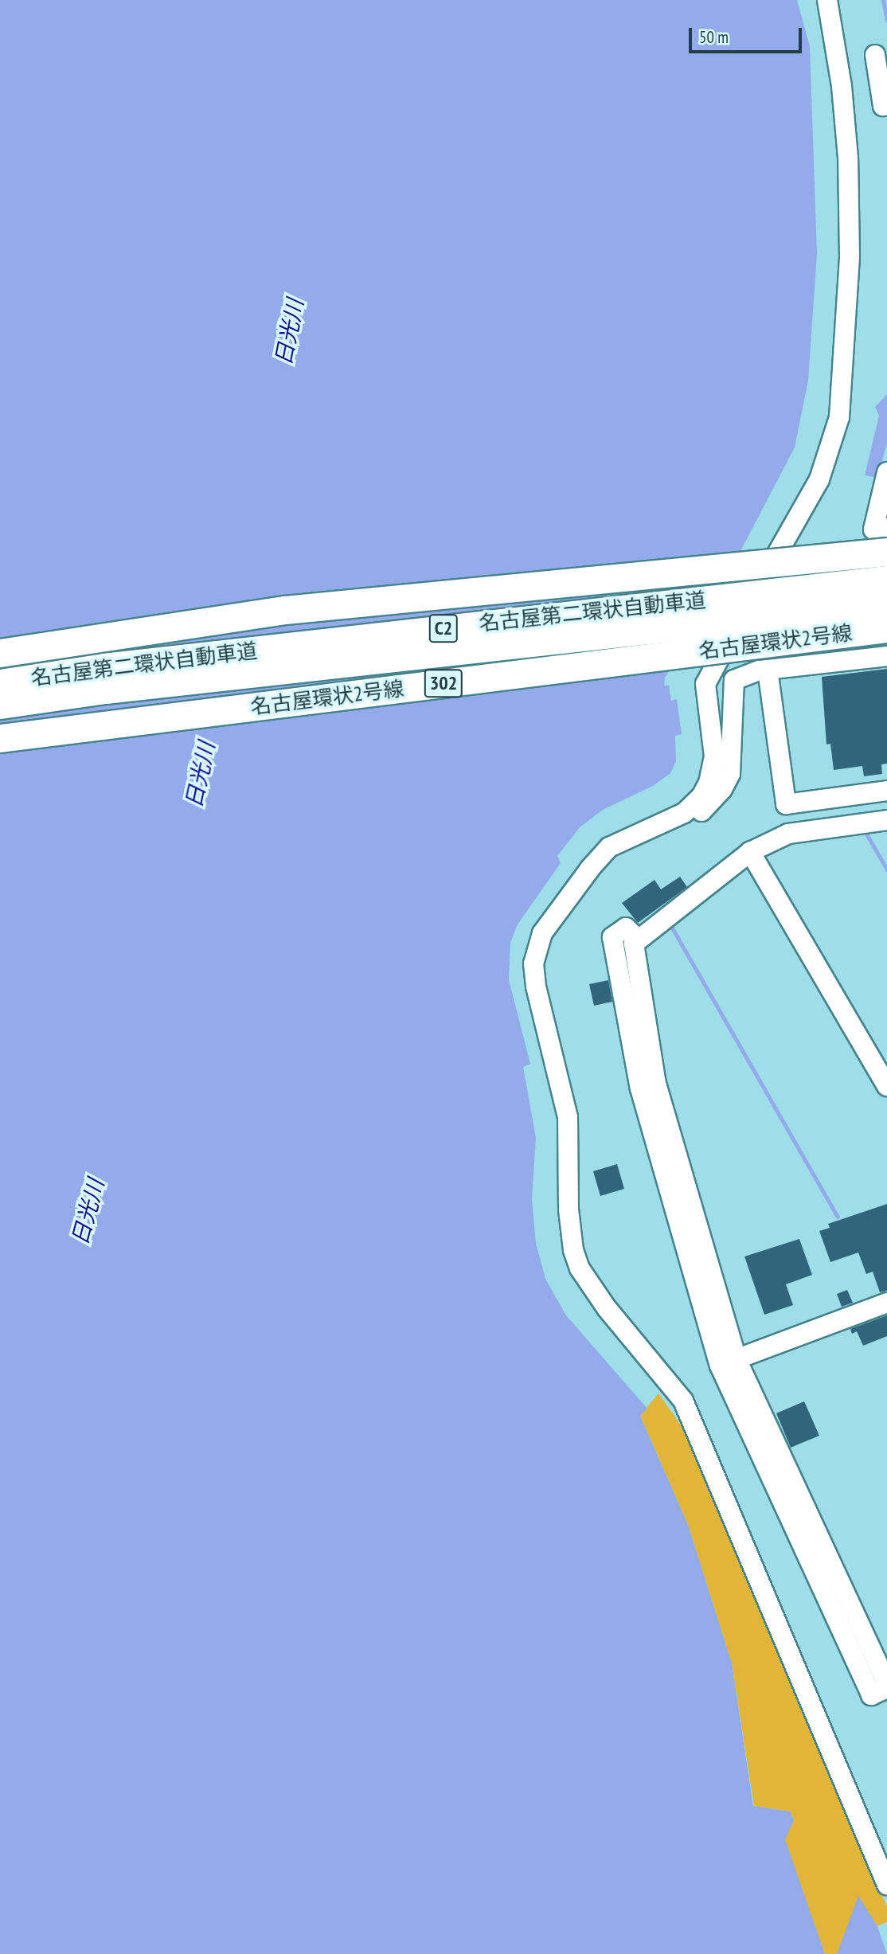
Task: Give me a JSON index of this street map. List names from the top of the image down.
{
  "streets": {
    "highway": [
      "名古屋第二環状自動車道",
      "C2",
      "名古屋環状2号線",
      "302"
    ]
  },
  "water": ["日光川"],
  "scale_bar": "50 m"
}
